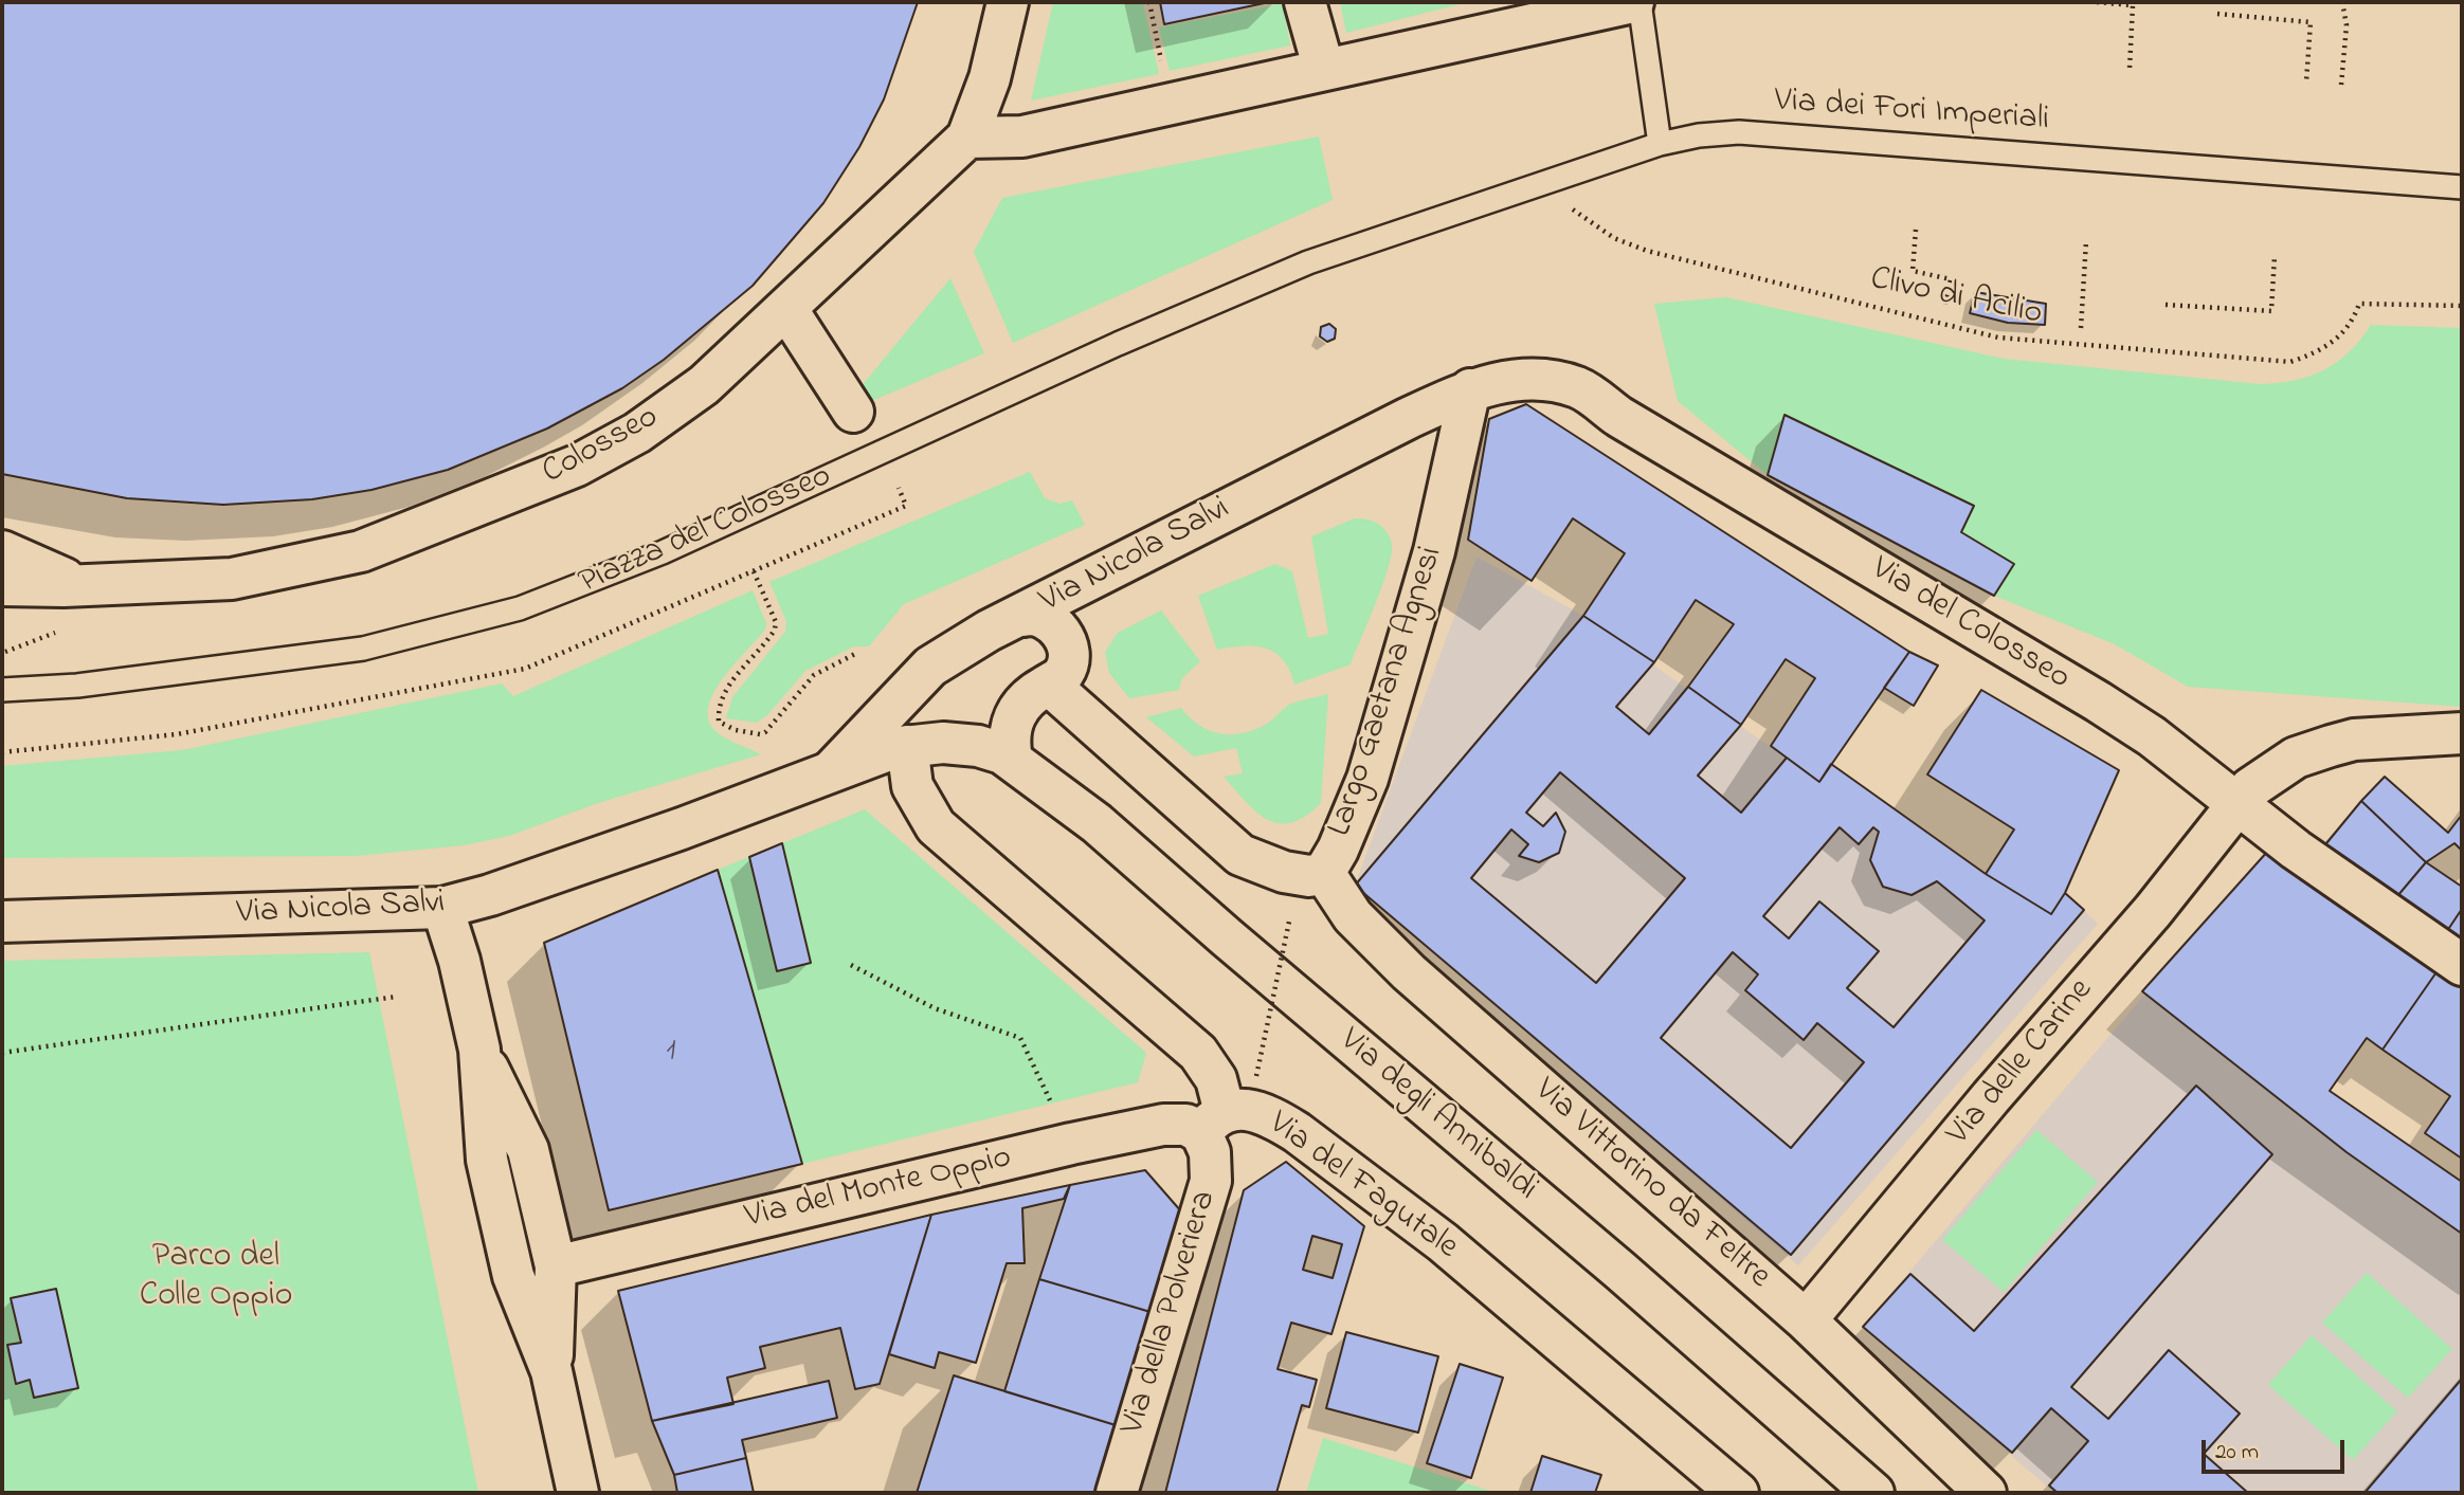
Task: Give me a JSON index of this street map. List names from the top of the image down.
{
  "streets": {
    "street": [
      "Colosseo",
      "Via Nicola Salvi",
      "Via del Colosseo",
      "Largo Gaetana Agnesi",
      "Via delle Carine",
      "Via degli Annibaldi",
      "Via Vittorino da Feltre",
      "Via del Fagutale",
      "Via del Monte Oppio",
      "Via della Polveriera"
    ],
    "lane": ["Via dei Fori Imperiali", "Piazza del Colosseo"],
    "path": ["Clivo di Acilio"]
  },
  "crossings": [
    ["Via dei Fori Imperiali", "Clivo di Acilio"],
    ["Via dei Fori Imperiali", "Piazza del Colosseo"],
    ["Via Nicola Salvi", "Via del Colosseo"],
    ["Via Nicola Salvi", "Largo Gaetana Agnesi"],
    ["Via Nicola Salvi", "Via degli Annibaldi"],
    ["Via Nicola Salvi", "Via del Fagutale"],
    ["Via del Colosseo", "Largo Gaetana Agnesi"],
    ["Via del Colosseo", "Via delle Carine"],
    ["Largo Gaetana Agnesi", "Via Vittorino da Feltre"],
    ["Via delle Carine", "Via Vittorino da Feltre"],
    ["Via del Fagutale", "Via del Monte Oppio"],
    ["Via del Fagutale", "Via della Polveriera"],
    ["Via del Monte Oppio", "Via della Polveriera"]
  ],
  "parks": ["Parco del Colle Oppio"],
  "house_numbers": ["1"],
  "scale_bar": "20 m"
}
